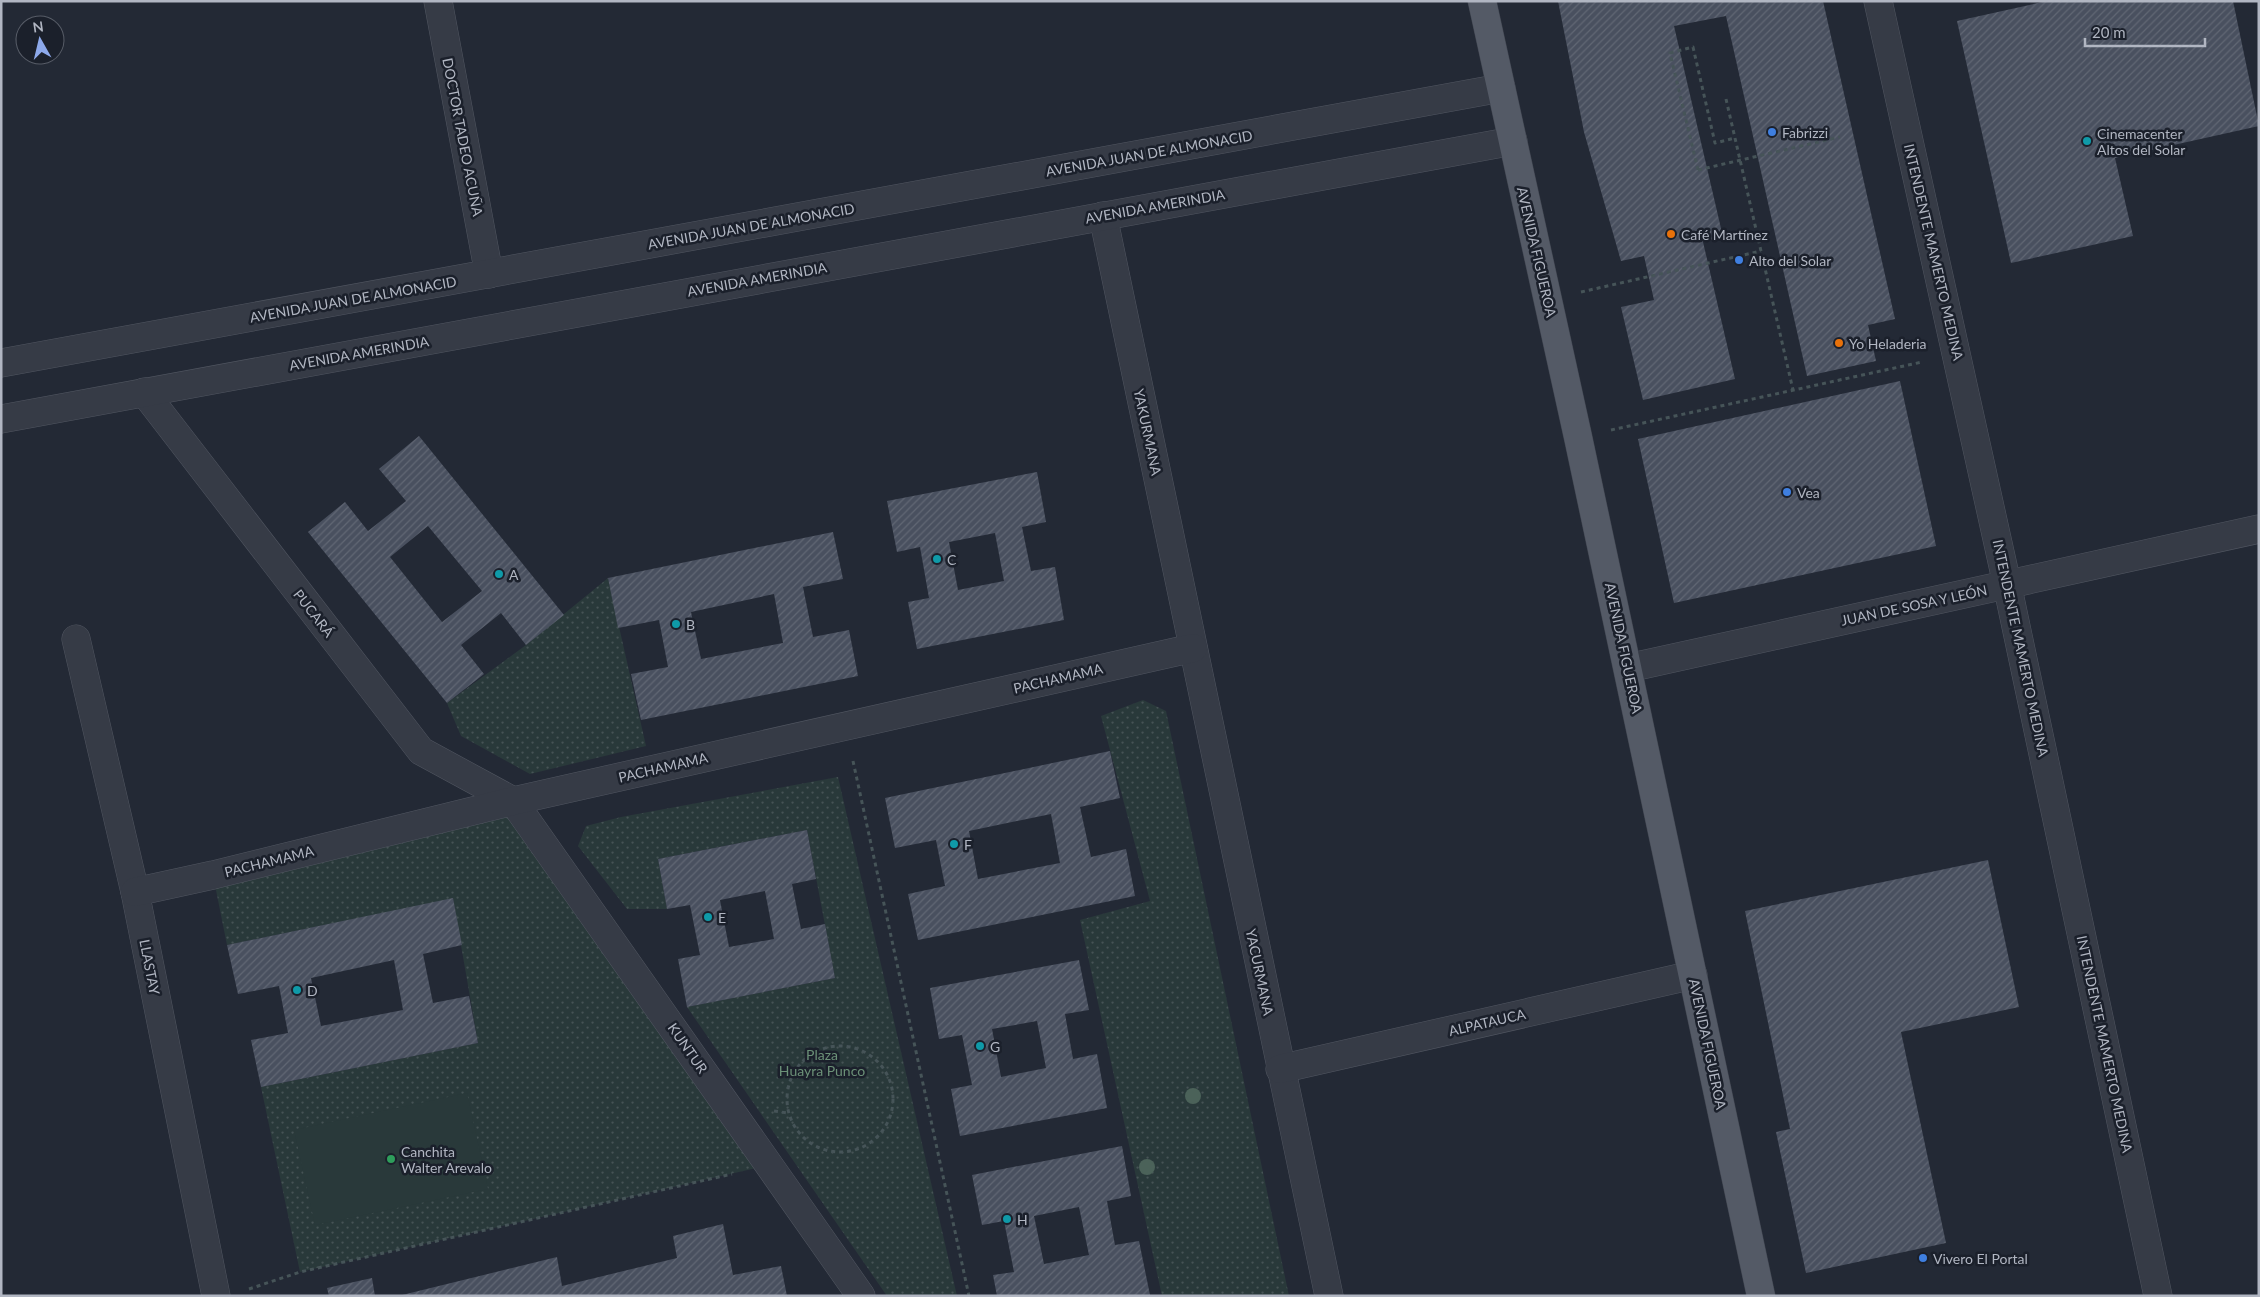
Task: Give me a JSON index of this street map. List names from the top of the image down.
{
  "streets": {
    "main road": ["AVENIDA FIGUEROA"],
    "street": [
      "DOCTOR TADEO ACUÑA",
      "AVENIDA JUAN DE ALMONACID",
      "AVENIDA AMERINDIA",
      "INTENDENTE MAMERTO MEDINA",
      "YAKURMANA",
      "JUAN DE SOSA Y LEÓN",
      "PUCARÁ",
      "PACHAMAMA",
      "LLASTAY",
      "YACURMANA",
      "ALPATAUCA",
      "KUNTUR"
    ]
  },
  "crossings": [
    ["DOCTOR TADEO ACUÑA", "AVENIDA JUAN DE ALMONACID"],
    ["AVENIDA JUAN DE ALMONACID", "AVENIDA FIGUEROA"],
    ["AVENIDA AMERINDIA", "AVENIDA FIGUEROA"],
    ["AVENIDA AMERINDIA", "YAKURMANA"],
    ["AVENIDA AMERINDIA", "PUCARÁ"],
    ["AVENIDA FIGUEROA", "JUAN DE SOSA Y LEÓN"],
    ["AVENIDA FIGUEROA", "ALPATAUCA"],
    ["INTENDENTE MAMERTO MEDINA", "JUAN DE SOSA Y LEÓN"],
    ["YAKURMANA", "PACHAMAMA"],
    ["YAKURMANA", "YACURMANA"],
    ["PUCARÁ", "PACHAMAMA"],
    ["PUCARÁ", "KUNTUR"],
    ["PACHAMAMA", "LLASTAY"],
    ["PACHAMAMA", "YACURMANA"],
    ["PACHAMAMA", "KUNTUR"],
    ["YACURMANA", "ALPATAUCA"]
  ],
  "parks": ["Plaza Huayra Punco"],
  "places": [
    "Fabrizzi",
    "Cinemacenter Altos del Solar",
    "Café Martínez",
    "Alto del Solar",
    "Yo Heladeria",
    "Vea",
    "C",
    "A",
    "B",
    "F",
    "E",
    "D",
    "G",
    "Canchita Walter Arevalo",
    "H",
    "Vivero El Portal"
  ],
  "scale_bar": "20 m",
  "north": "top"
}
